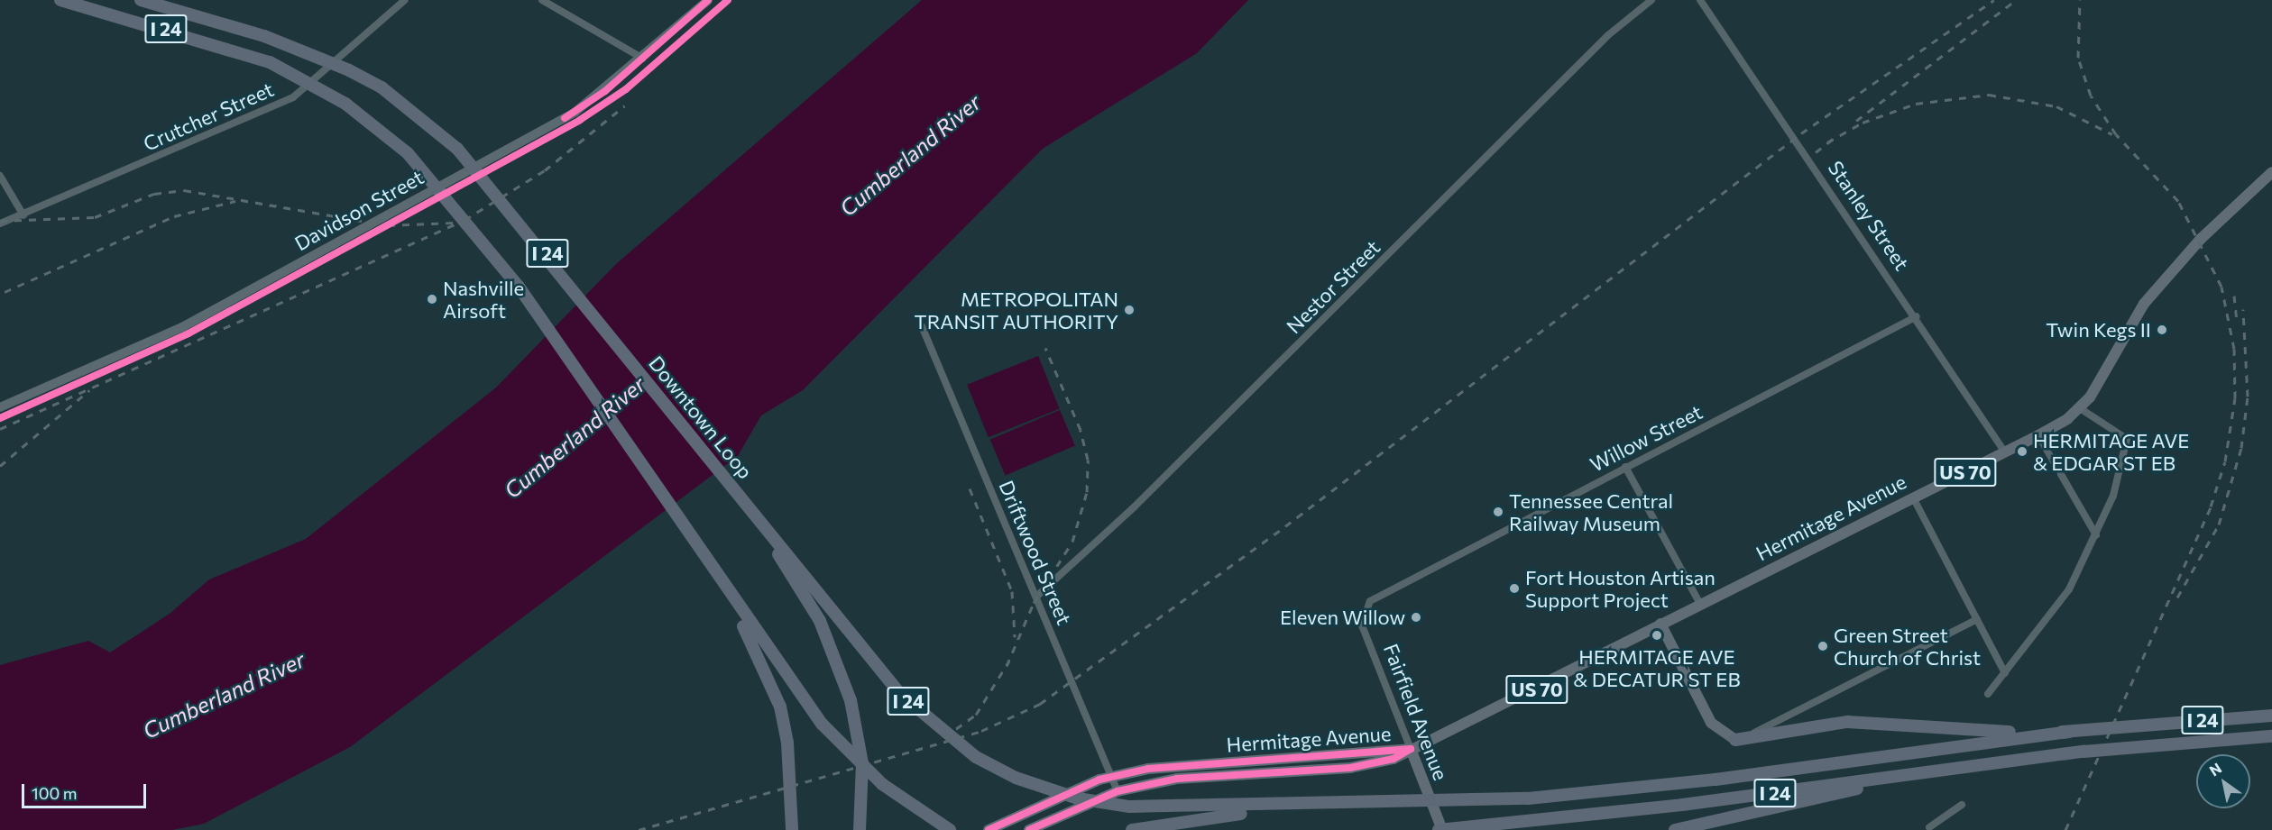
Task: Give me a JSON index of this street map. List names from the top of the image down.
{
  "streets": {
    "highway": ["I 24", "Downtown Loop"],
    "main road": ["US 70", "Hermitage Avenue", "Fairfield Avenue"],
    "street": [
      "Crutcher Street",
      "Davidson Street",
      "Stanley Street",
      "Nestor Street",
      "Willow Street",
      "Driftwood Street"
    ]
  },
  "crossings": [
    ["I 24", "Downtown Loop"],
    ["I 24", "Fairfield Avenue"],
    ["Stanley Street", "Willow Street"],
    ["Stanley Street", "Hermitage Avenue"],
    ["Nestor Street", "Driftwood Street"],
    ["Willow Street", "Fairfield Avenue"],
    ["Hermitage Avenue", "Driftwood Street"],
    ["Hermitage Avenue", "Fairfield Avenue"]
  ],
  "water": ["Cumberland River"],
  "places": [
    "Nashville Airsoft",
    "METROPOLITAN TRANSIT AUTHORITY",
    "Twin Kegs II",
    "HERMITAGE AVE & EDGAR ST EB",
    "Tennessee Central Railway Museum",
    "Fort Houston Artisan Support Project",
    "Eleven Willow",
    "HERMITAGE AVE & DECATUR ST EB",
    "Green Street Church of Christ"
  ],
  "scale_bar": "100 m",
  "north": "top left"
}
